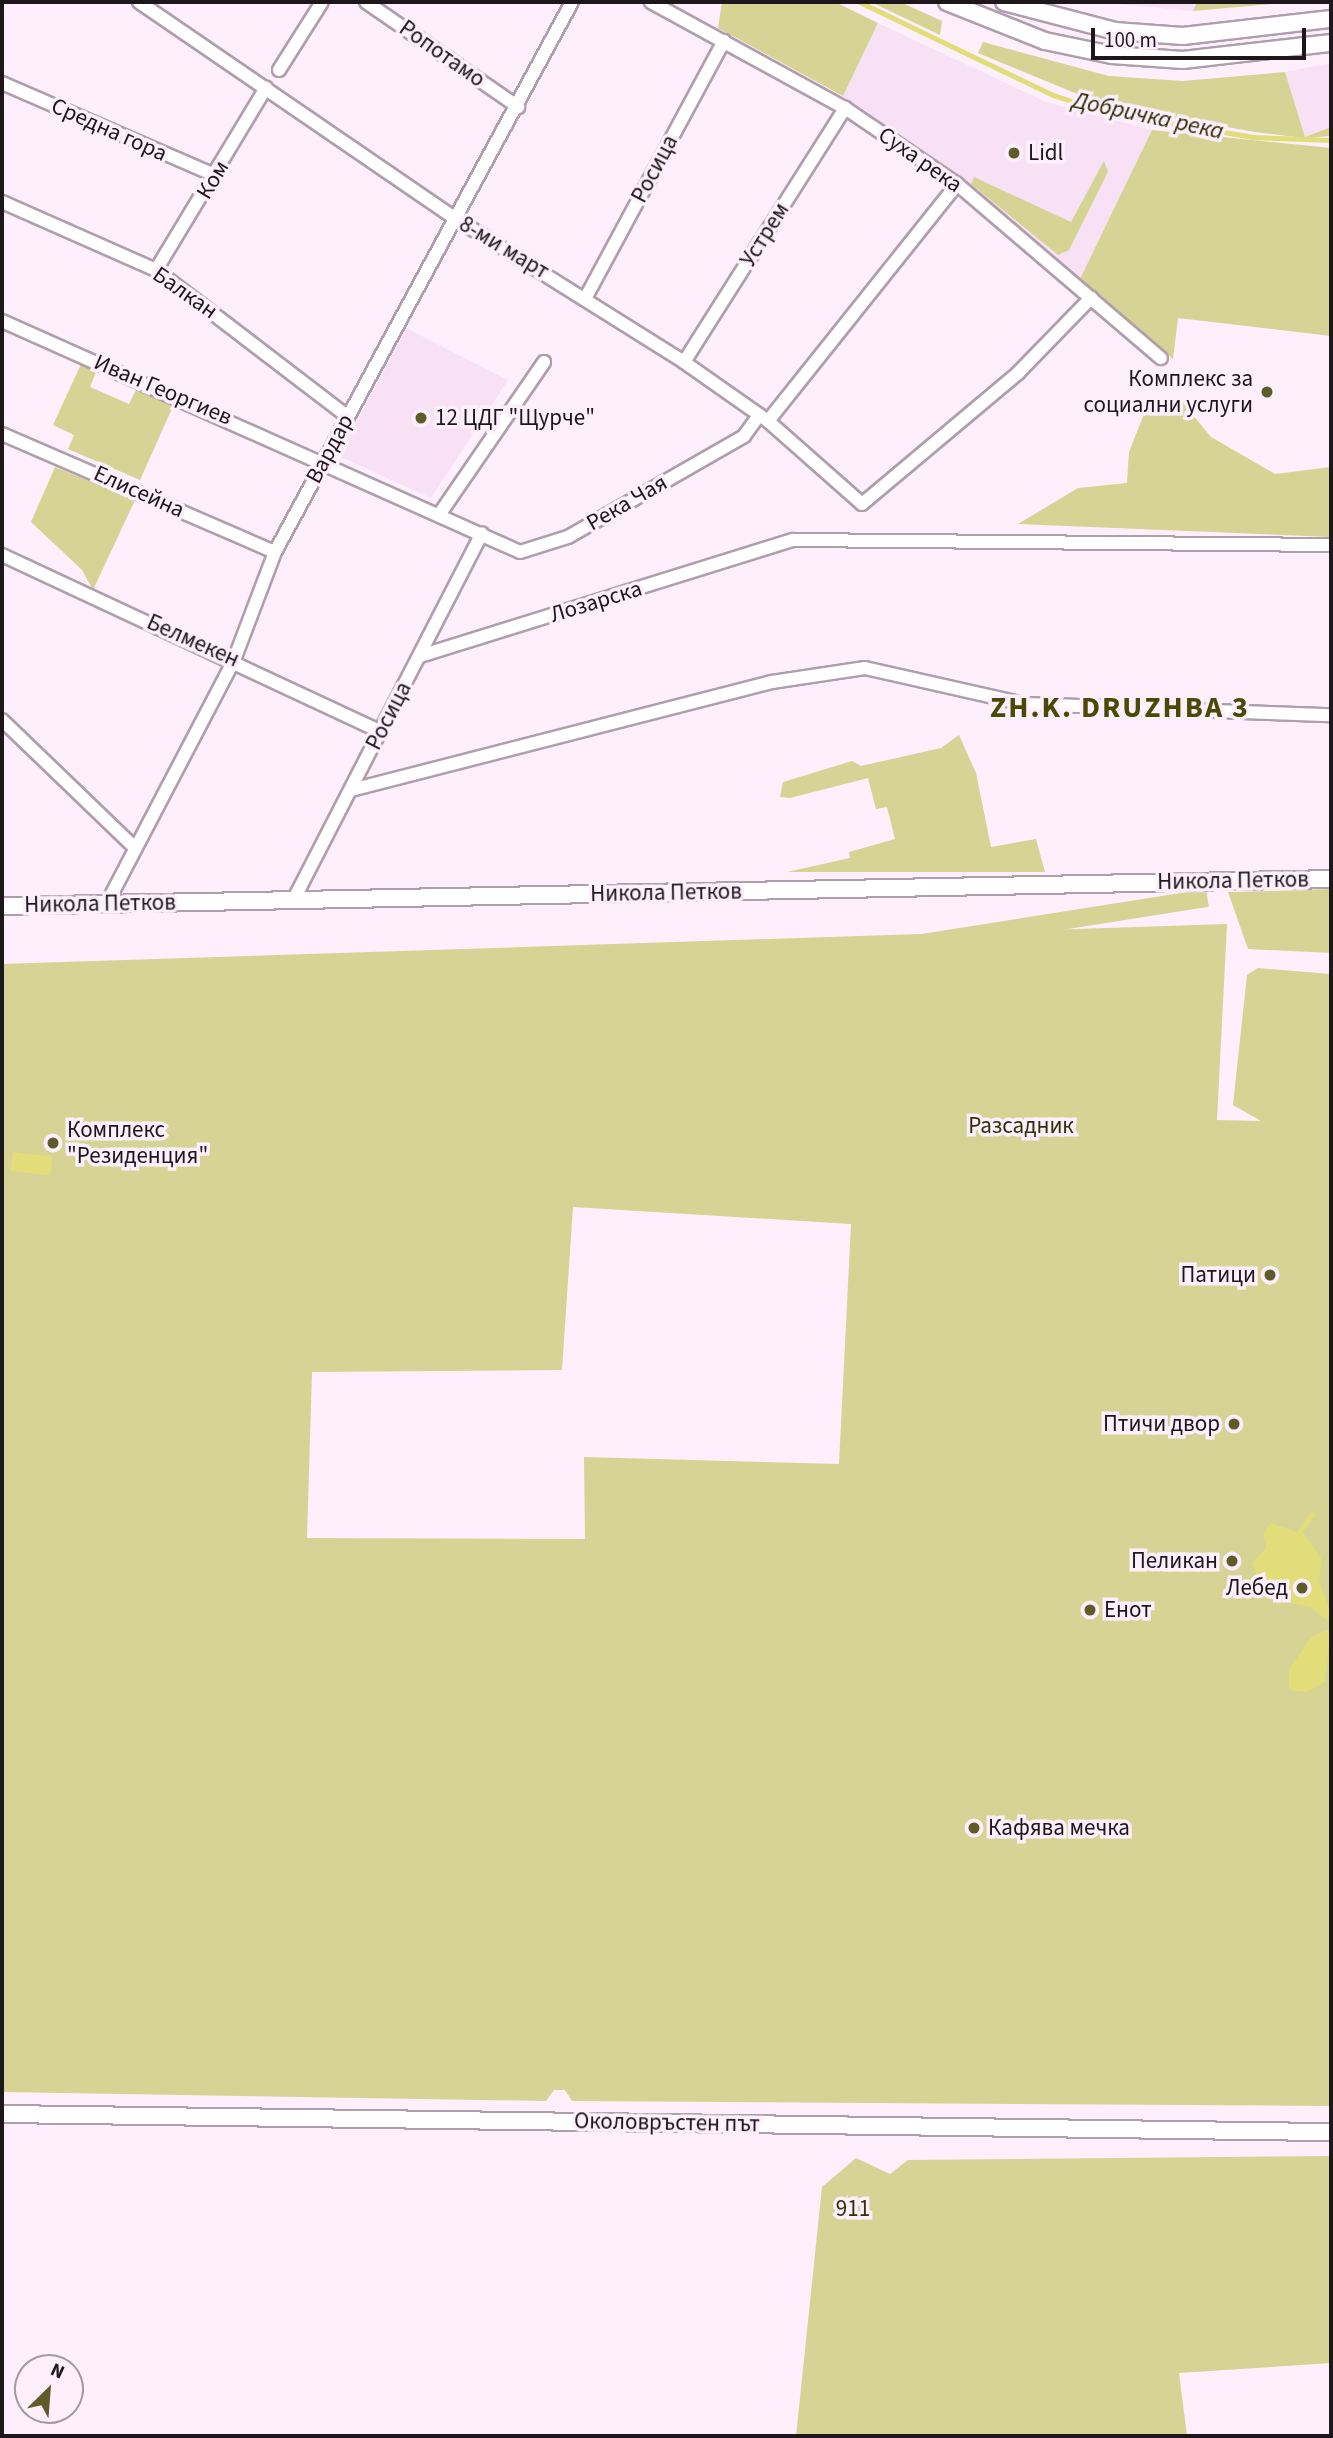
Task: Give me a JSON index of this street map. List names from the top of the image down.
{
  "streets": {
    "main road": ["Никола Петков", "Околовръстен път"],
    "street": [
      "Ропотамо",
      "Средна гора",
      "Суха река",
      "Росица",
      "Ком",
      "Устрем",
      "8-ми март",
      "Балкан",
      "Иван Георгиев",
      "Вардар",
      "Елисейна",
      "Река Чая",
      "Лозарска",
      "Белмекен"
    ]
  },
  "crossings": [
    ["Ропотамо", "Вардар"],
    ["Средна гора", "Ком"],
    ["Суха река", "Росица"],
    ["Суха река", "Устрем"],
    ["Суха река", "8-ми март"],
    ["Суха река", "Река Чая"],
    ["Росица", "8-ми март"],
    ["Росица", "Река Чая"],
    ["Росица", "Лозарска"],
    ["Росица", "Белмекен"],
    ["Росица", "Никола Петков"],
    ["Ком", "8-ми март"],
    ["Ком", "Балкан"],
    ["Устрем", "8-ми март"],
    ["8-ми март", "Вардар"],
    ["8-ми март", "Река Чая"],
    ["Балкан", "Вардар"],
    ["Иван Георгиев", "Вардар"],
    ["Вардар", "Елисейна"],
    ["Вардар", "Белмекен"],
    ["Вардар", "Никола Петков"]
  ],
  "districts": ["ZH.K. DRUZHBA 3"],
  "water": ["Добричка река"],
  "parks": ["Разсадник", "911"],
  "places": [
    "Lidl",
    "Комплекс за социални услуги",
    "12 ЦДГ \"Щурче\"",
    "Комплекс \"Резиденция\"",
    "Патици",
    "Птичи двор",
    "Пеликан",
    "Лебед",
    "Енот",
    "Кафява мечка"
  ],
  "scale_bar": "100 m",
  "north": "top right"
}
